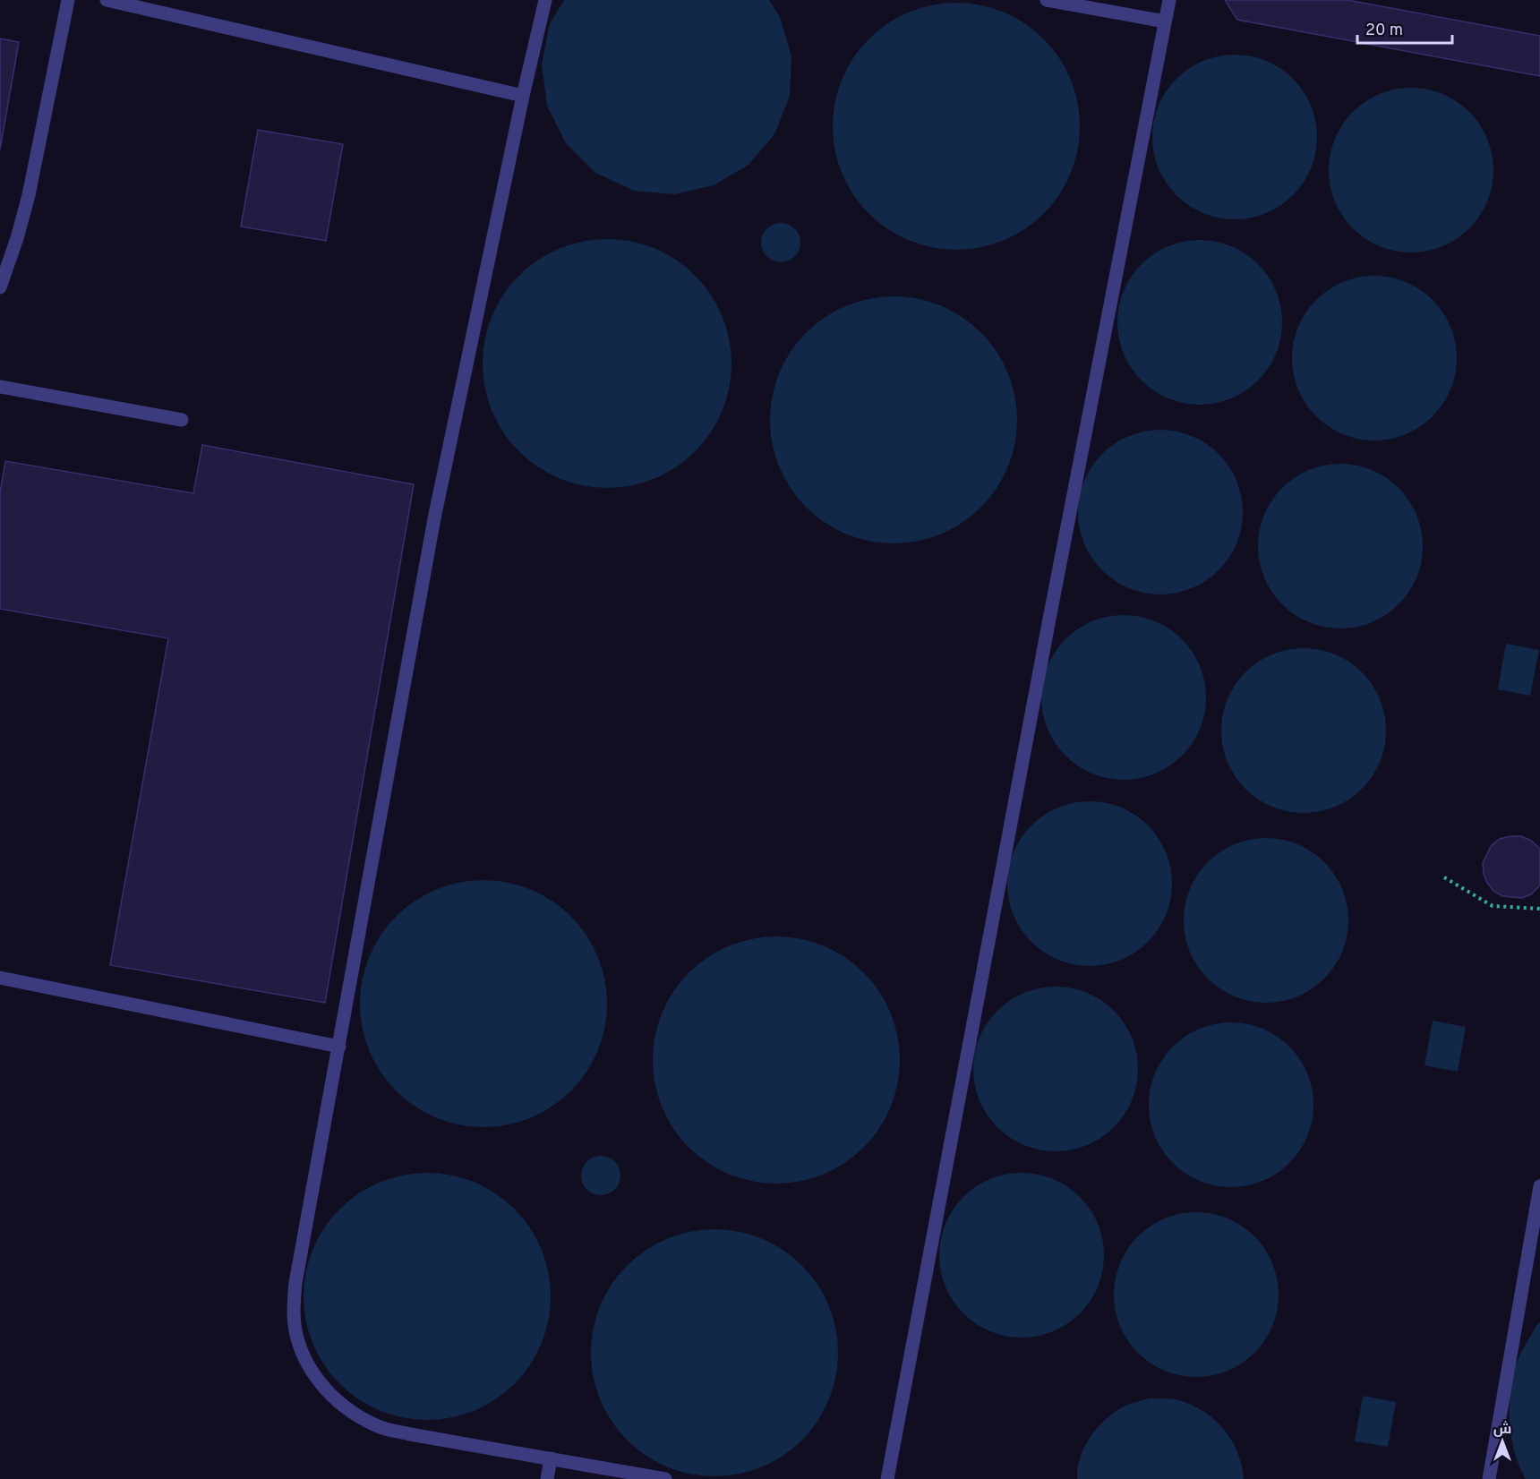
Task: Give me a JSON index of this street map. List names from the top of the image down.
{
  "scale_bar": "20 m",
  "north": "top"
}
